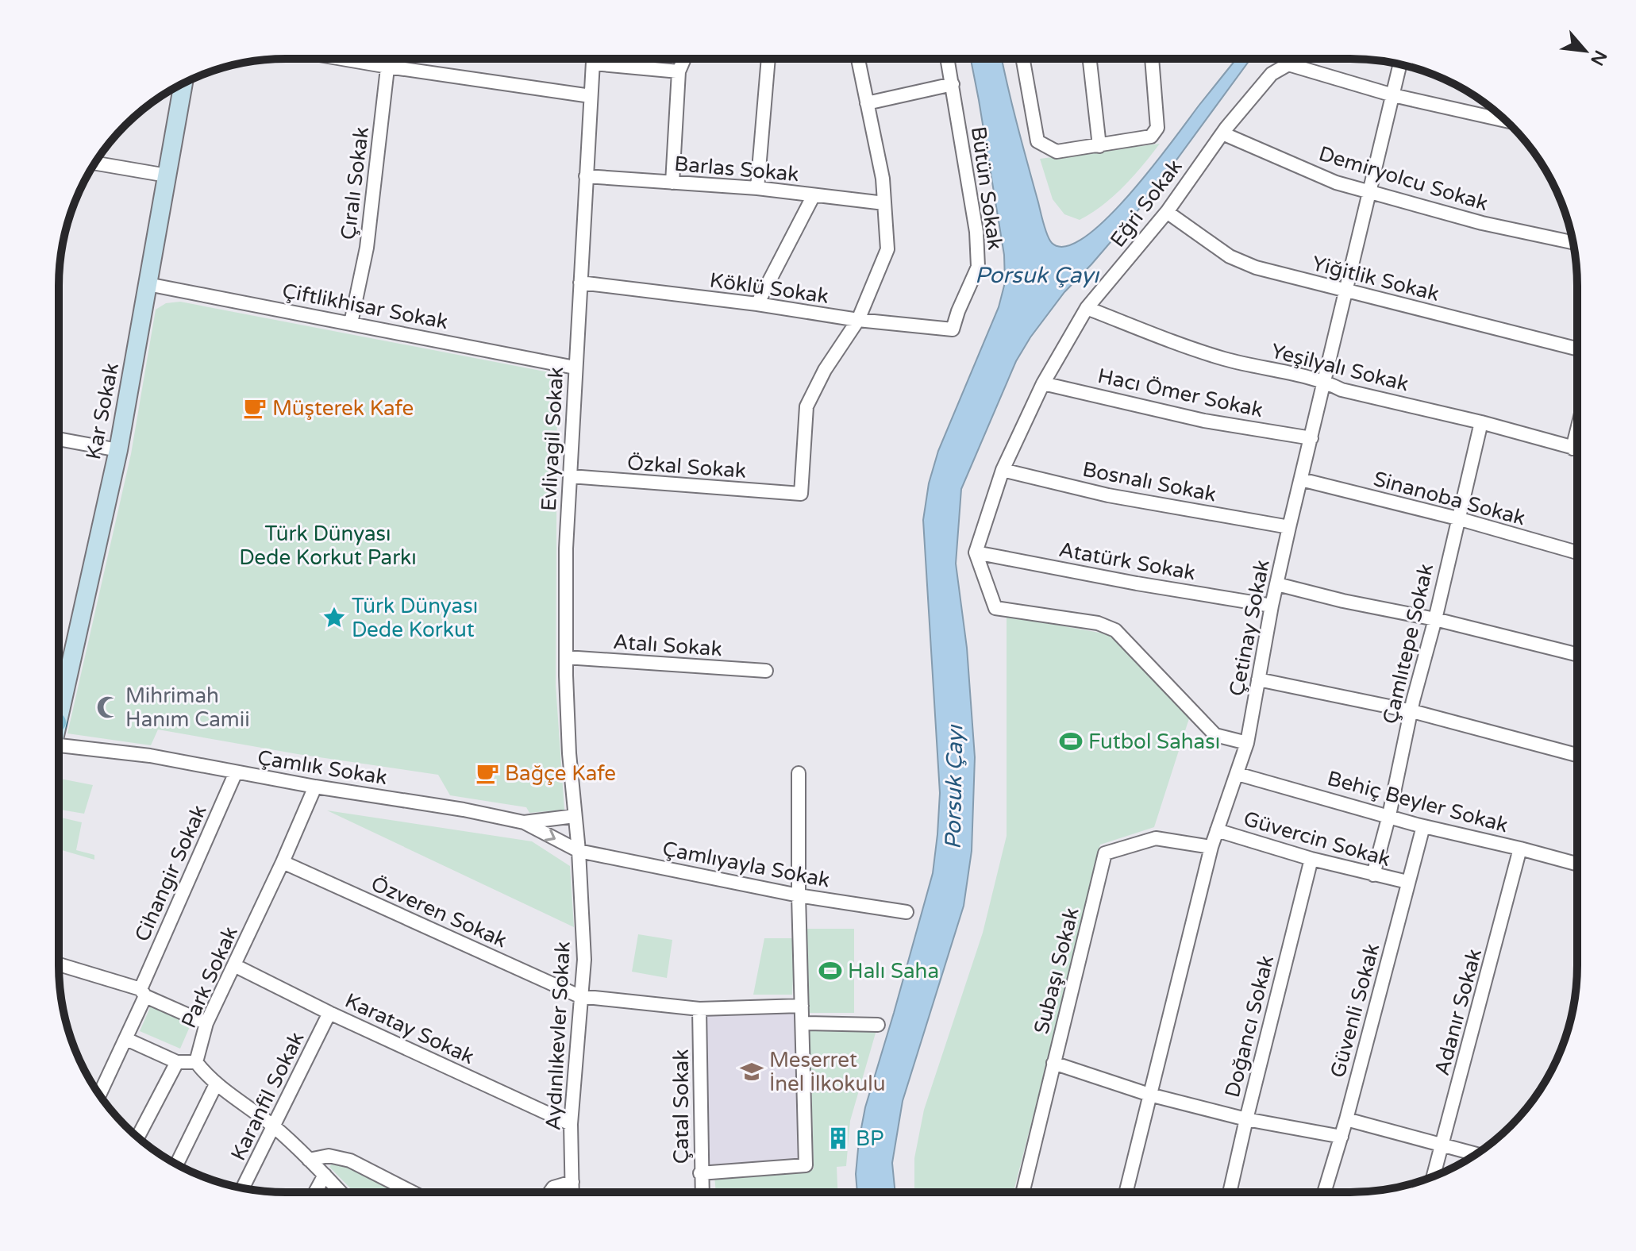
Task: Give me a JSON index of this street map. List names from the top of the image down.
{
  "streets": {
    "street": [
      "Barlas Sokak",
      "Demiryolcu Sokak",
      "Çıralı Sokak",
      "Bütün Sokak",
      "Eğri Sokak",
      "Yiğitlik Sokak",
      "Köklü Sokak",
      "Çiftlikhisar Sokak",
      "Yeşilyalı Sokak",
      "Hacı Ömer Sokak",
      "Kar Sokak",
      "Evliyagil Sokak",
      "Özkal Sokak",
      "Bosnalı Sokak",
      "Sinanoba Sokak",
      "Atatürk Sokak",
      "Çetinay Sokak",
      "Çamlıtepe Sokak",
      "Atalı Sokak",
      "Çamlık Sokak",
      "Behiç Beyler Sokak",
      "Güvercin Sokak",
      "Çamlıyayla Sokak",
      "Cihangir Sokak",
      "Özveren Sokak",
      "Subaşı Sokak",
      "Park Sokak",
      "Güvenli Sokak",
      "Adanır Sokak",
      "Doğancı Sokak",
      "Karatay Sokak",
      "Aydınlıkevler Sokak",
      "Karanfil Sokak",
      "Çatal Sokak"
    ]
  },
  "crossings": [
    ["Barlas Sokak", "Evliyagil Sokak"],
    ["Demiryolcu Sokak", "Eğri Sokak"],
    ["Demiryolcu Sokak", "Çetinay Sokak"],
    ["Çıralı Sokak", "Çiftlikhisar Sokak"],
    ["Bütün Sokak", "Köklü Sokak"],
    ["Eğri Sokak", "Yiğitlik Sokak"],
    ["Eğri Sokak", "Yeşilyalı Sokak"],
    ["Eğri Sokak", "Hacı Ömer Sokak"],
    ["Eğri Sokak", "Bosnalı Sokak"],
    ["Eğri Sokak", "Atatürk Sokak"],
    ["Yiğitlik Sokak", "Çetinay Sokak"],
    ["Köklü Sokak", "Evliyagil Sokak"],
    ["Köklü Sokak", "Özkal Sokak"],
    ["Çiftlikhisar Sokak", "Kar Sokak"],
    ["Çiftlikhisar Sokak", "Evliyagil Sokak"],
    ["Yeşilyalı Sokak", "Çetinay Sokak"],
    ["Yeşilyalı Sokak", "Çamlıtepe Sokak"],
    ["Hacı Ömer Sokak", "Çetinay Sokak"],
    ["Evliyagil Sokak", "Özkal Sokak"],
    ["Evliyagil Sokak", "Atalı Sokak"],
    ["Evliyagil Sokak", "Aydınlıkevler Sokak"],
    ["Bosnalı Sokak", "Çetinay Sokak"],
    ["Sinanoba Sokak", "Çetinay Sokak"],
    ["Sinanoba Sokak", "Çamlıtepe Sokak"],
    ["Atatürk Sokak", "Çetinay Sokak"],
    ["Çetinay Sokak", "Behiç Beyler Sokak"],
    ["Çetinay Sokak", "Güvercin Sokak"],
    ["Çetinay Sokak", "Subaşı Sokak"],
    ["Çamlıtepe Sokak", "Behiç Beyler Sokak"],
    ["Çamlıtepe Sokak", "Güvercin Sokak"],
    ["Çamlık Sokak", "Çamlıyayla Sokak"],
    ["Çamlık Sokak", "Cihangir Sokak"],
    ["Çamlık Sokak", "Park Sokak"],
    ["Çamlık Sokak", "Aydınlıkevler Sokak"],
    ["Behiç Beyler Sokak", "Güvenli Sokak"],
    ["Behiç Beyler Sokak", "Adanır Sokak"],
    ["Güvercin Sokak", "Güvenli Sokak"],
    ["Güvercin Sokak", "Doğancı Sokak"],
    ["Çamlıyayla Sokak", "Aydınlıkevler Sokak"],
    ["Özveren Sokak", "Park Sokak"],
    ["Özveren Sokak", "Aydınlıkevler Sokak"],
    ["Özveren Sokak", "Çatal Sokak"],
    ["Park Sokak", "Karatay Sokak"],
    ["Park Sokak", "Karanfil Sokak"],
    ["Karatay Sokak", "Aydınlıkevler Sokak"],
    ["Karatay Sokak", "Karanfil Sokak"]
  ],
  "water": ["Porsuk Çayı"],
  "parks": ["Türk Dünyası Dede Korkut Parkı"],
  "places": {
    "cafe": ["Müşterek Kafe", "Bağçe Kafe"],
    "place": ["Türk Dünyası Dede Korkut"],
    "mosque": ["Mihrimah Hanım Camii"],
    "sports": ["Futbol Sahası", "Halı Saha"],
    "school or university": ["Meserret İnel İlkokulu"],
    "building": ["BP"]
  },
  "north": "bottom right"
}
